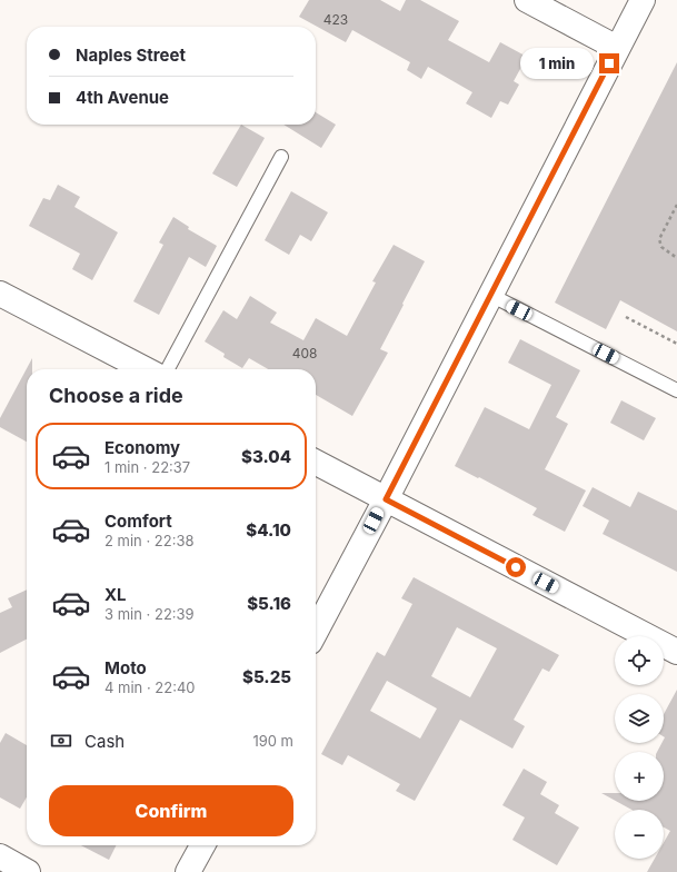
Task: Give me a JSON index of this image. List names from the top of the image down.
{
  "house_numbers": ["423", "408"],
  "page": {
    "banner": ["Naples Street", "4th Avenue"],
    "bubble": "1 min",
    "heading": "Choose a ride",
    "list": [
      {
        "name": "Economy",
        "note": "1 min · 22:37",
        "value": "$3.04"
      },
      {
        "name": "Comfort",
        "note": "2 min · 22:38",
        "value": "$4.10"
      },
      {
        "name": "XL",
        "note": "3 min · 22:39",
        "value": "$5.16"
      },
      {
        "name": "Moto",
        "note": "4 min · 22:40",
        "value": "$5.25"
      }
    ],
    "map_buttons": ["+", "−"],
    "pay": ["Cash", "190 m"],
    "buttons": "Confirm"
  }
}
